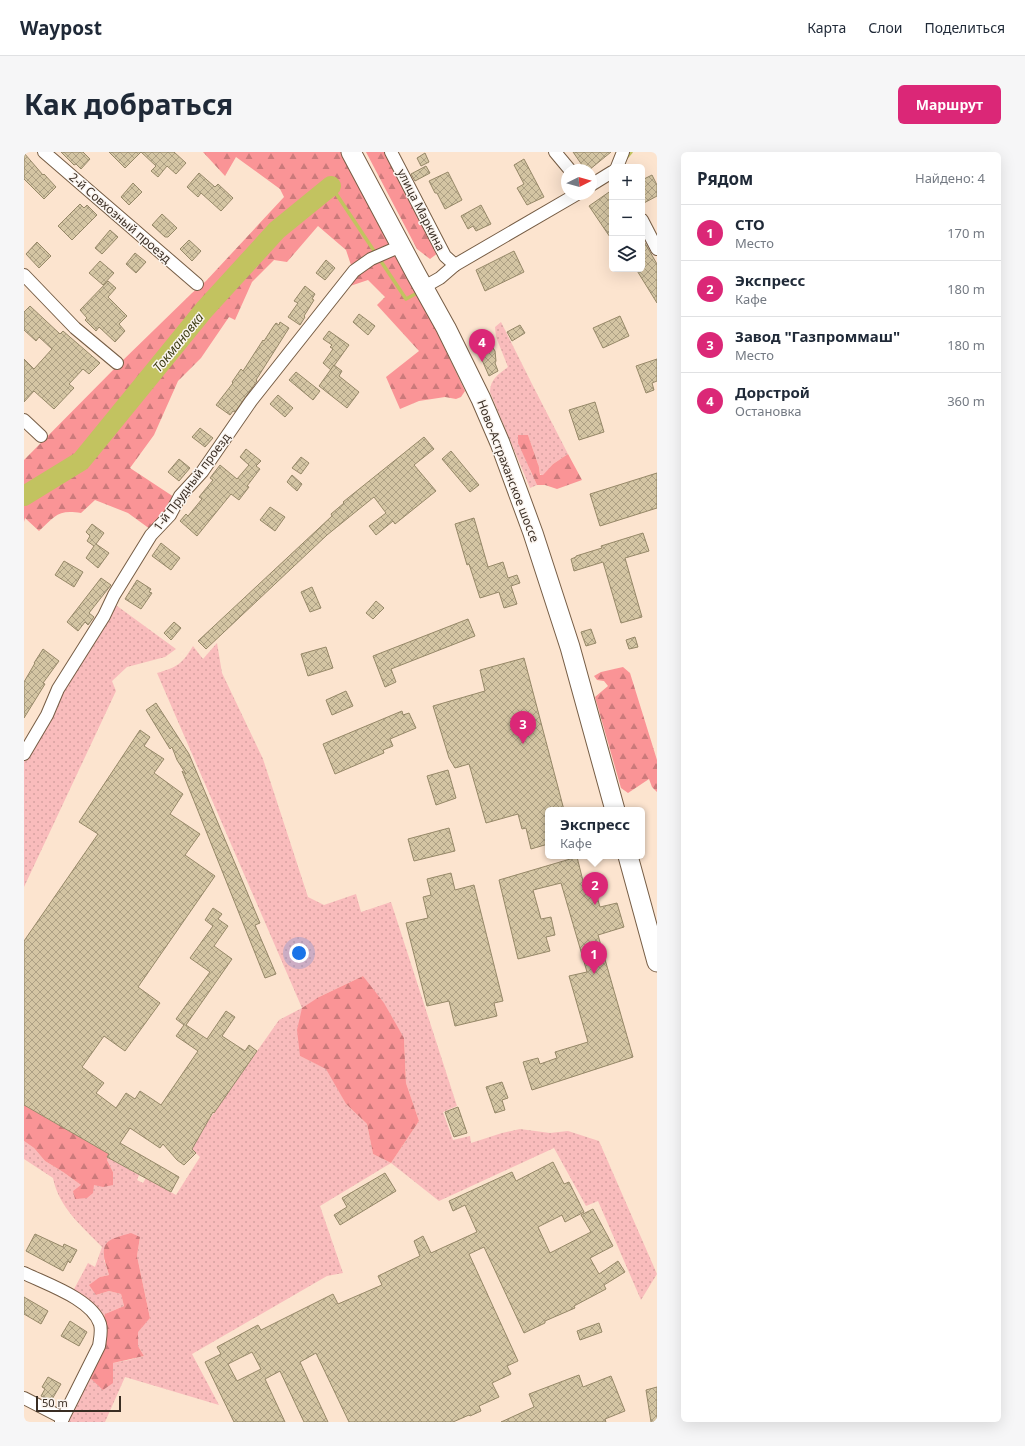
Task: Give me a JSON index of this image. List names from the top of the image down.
{
  "streets": {
    "main road": ["Ново-Астраханское шоссе"],
    "street": ["улица Маркина", "2-й Совхозный проезд", "1-й Прудный проезд"]
  },
  "crossings": [
    ["Ново-Астраханское шоссе", "1-й Прудный проезд"]
  ],
  "water": ["Токмановка"],
  "scale_bar": "50 m",
  "north": "right",
  "page": {
    "header": "Waypost",
    "nav": ["Карта", "Слои", "Поделиться"],
    "title": "Как добраться",
    "buttons": "Маршрут",
    "heading": ["Рядом", "Найдено: 4"],
    "map_buttons": ["+", "−"],
    "list": [
      {
        "mark": "1",
        "name": "СТО",
        "note": "Место",
        "value": "170 m"
      },
      {
        "mark": "2",
        "name": "Экспресс",
        "note": "Кафе",
        "value": "180 m"
      },
      {
        "mark": "3",
        "name": "Завод \"Газпроммаш\"",
        "note": "Место",
        "value": "180 m"
      },
      {
        "mark": "4",
        "name": "Дорстрой",
        "note": "Остановка",
        "value": "360 m"
      }
    ],
    "pins": [
      "4",
      "3",
      "2",
      "1"
    ],
    "popup": ["Экспресс", "Кафе"],
    "scale": "50 m"
  }
}
